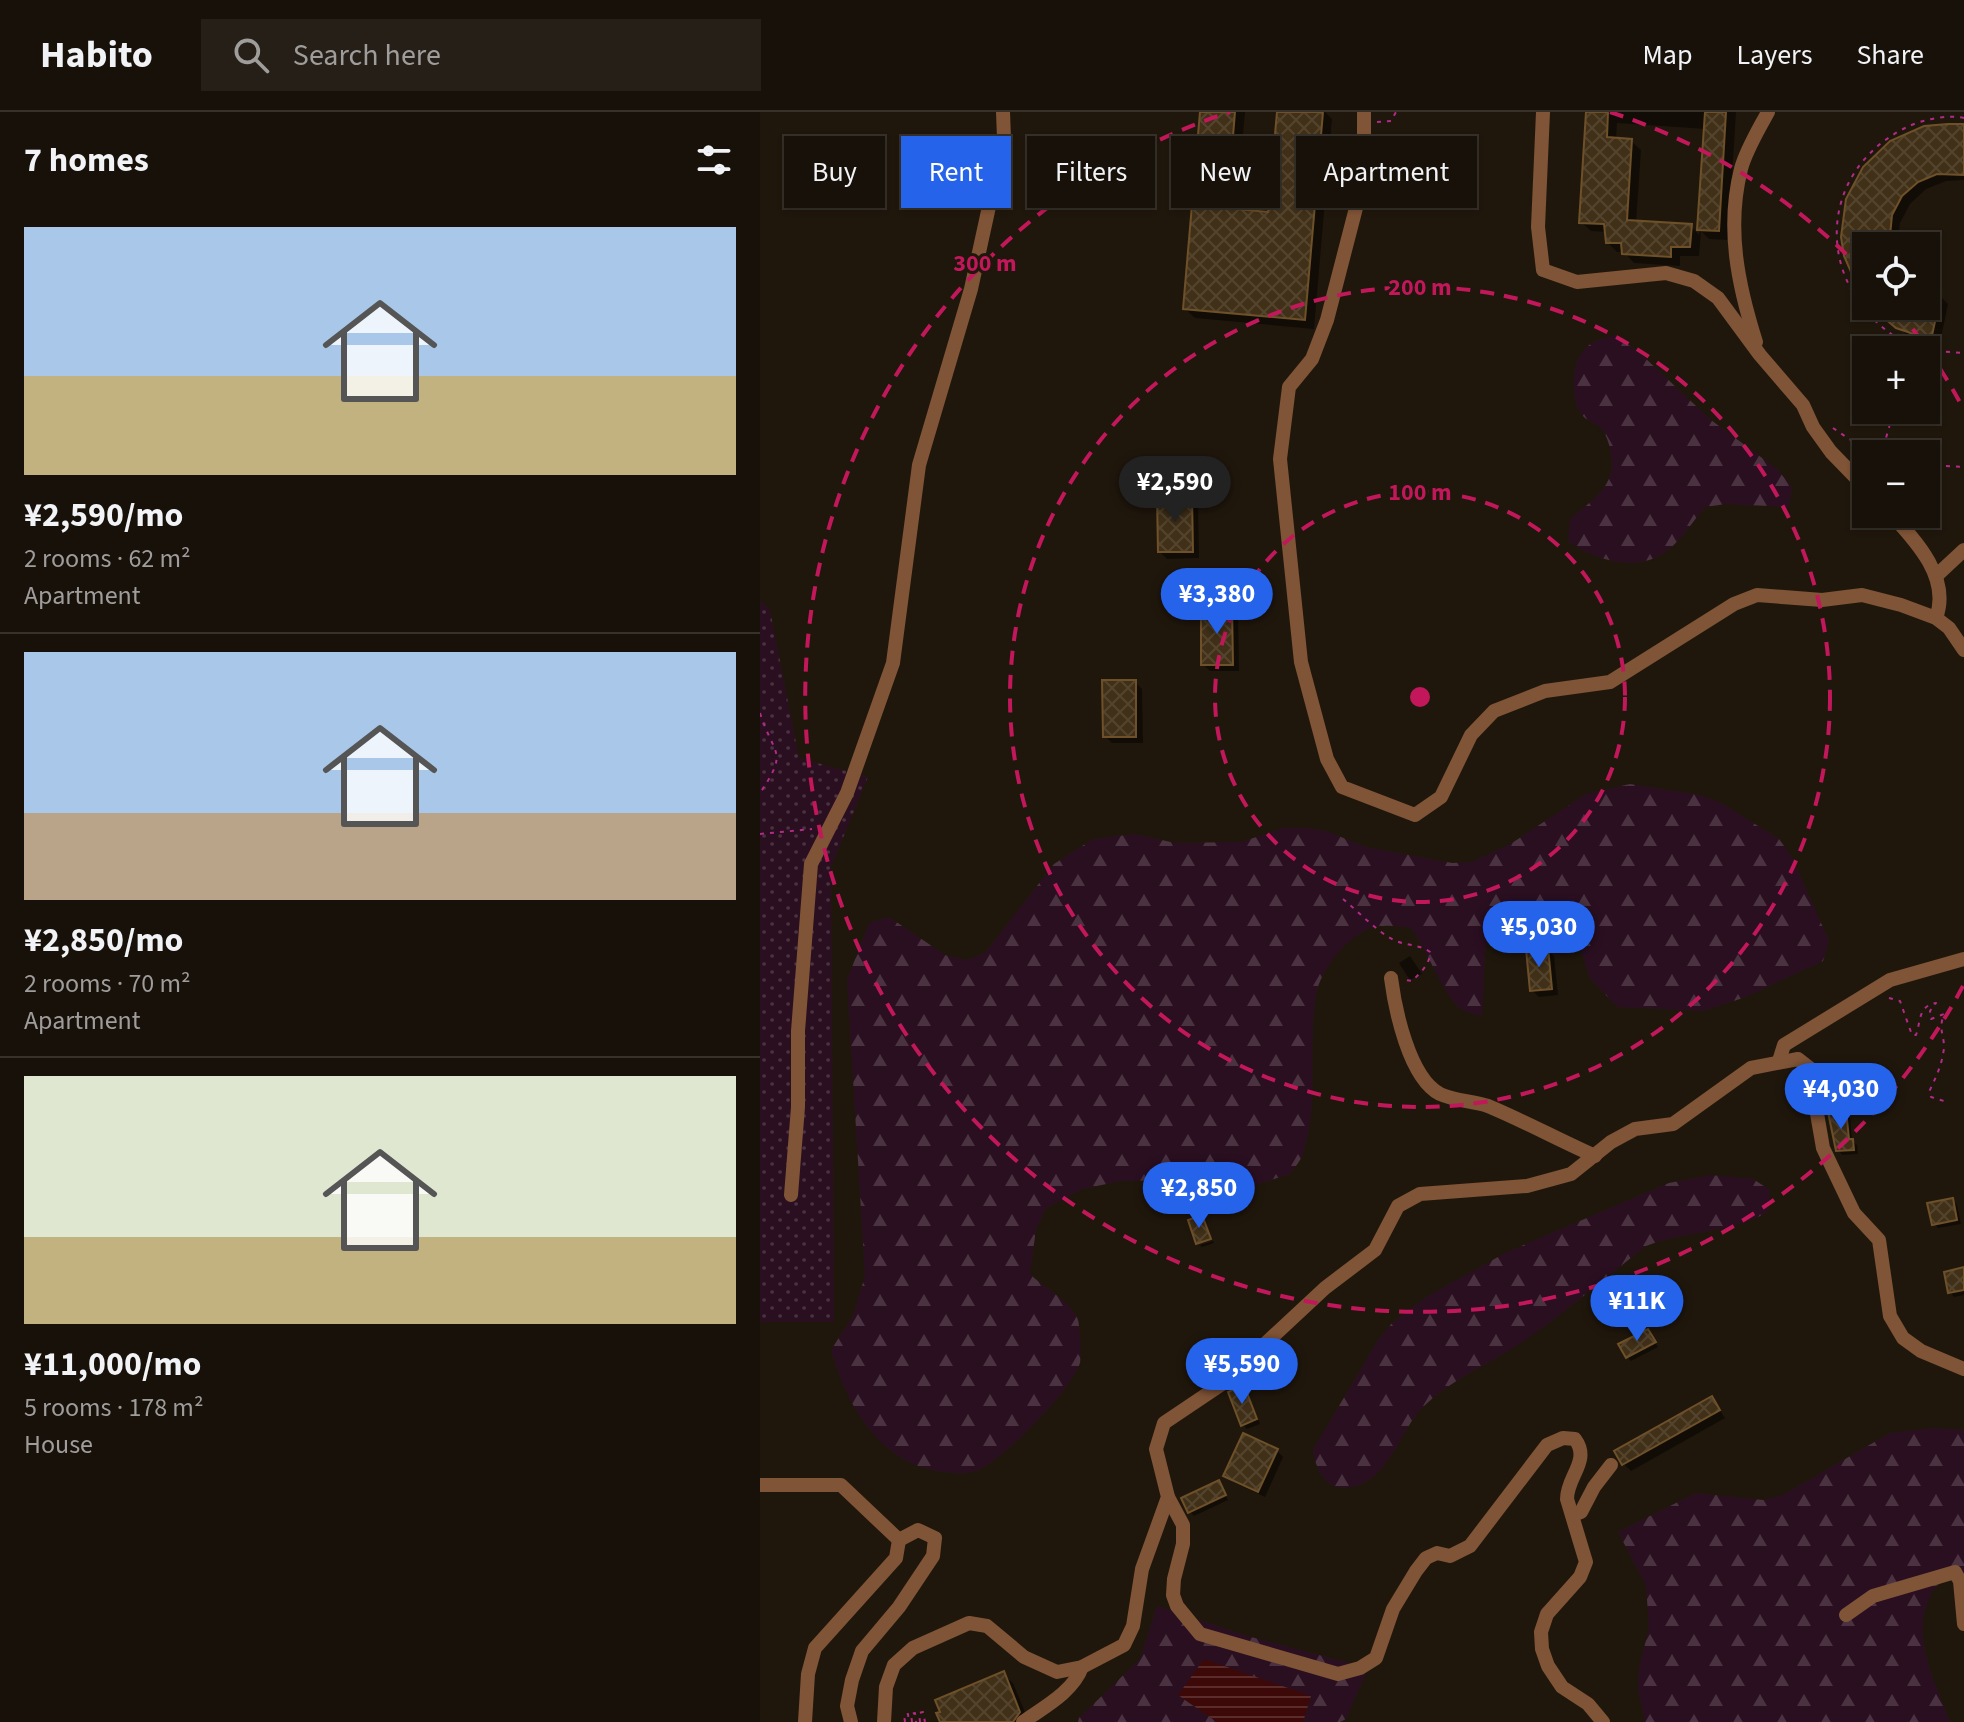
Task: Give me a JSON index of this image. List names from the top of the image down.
{
  "page": {
    "header": "Habito",
    "search": "Search here",
    "nav": ["Map", "Layers", "Share"],
    "heading": "7 homes",
    "chip": [
      "Buy",
      "Rent",
      "Filters",
      "New",
      "Apartment"
    ],
    "list": [
      {
        "name": "¥2,590/mo",
        "note": "2 rooms · 62 m² · Apartment"
      },
      {
        "name": "¥2,850/mo",
        "note": "2 rooms · 70 m² · Apartment"
      },
      {
        "name": "¥11,000/mo",
        "note": "5 rooms · 178 m² · House"
      }
    ],
    "map_buttons": ["+", "−"],
    "price": [
      "¥2,590",
      "¥3,380",
      "¥5,030",
      "¥4,030",
      "¥2,850",
      "¥11K",
      "¥5,590"
    ]
  },
  "rings": ["300 m", "200 m", "100 m"]
}
